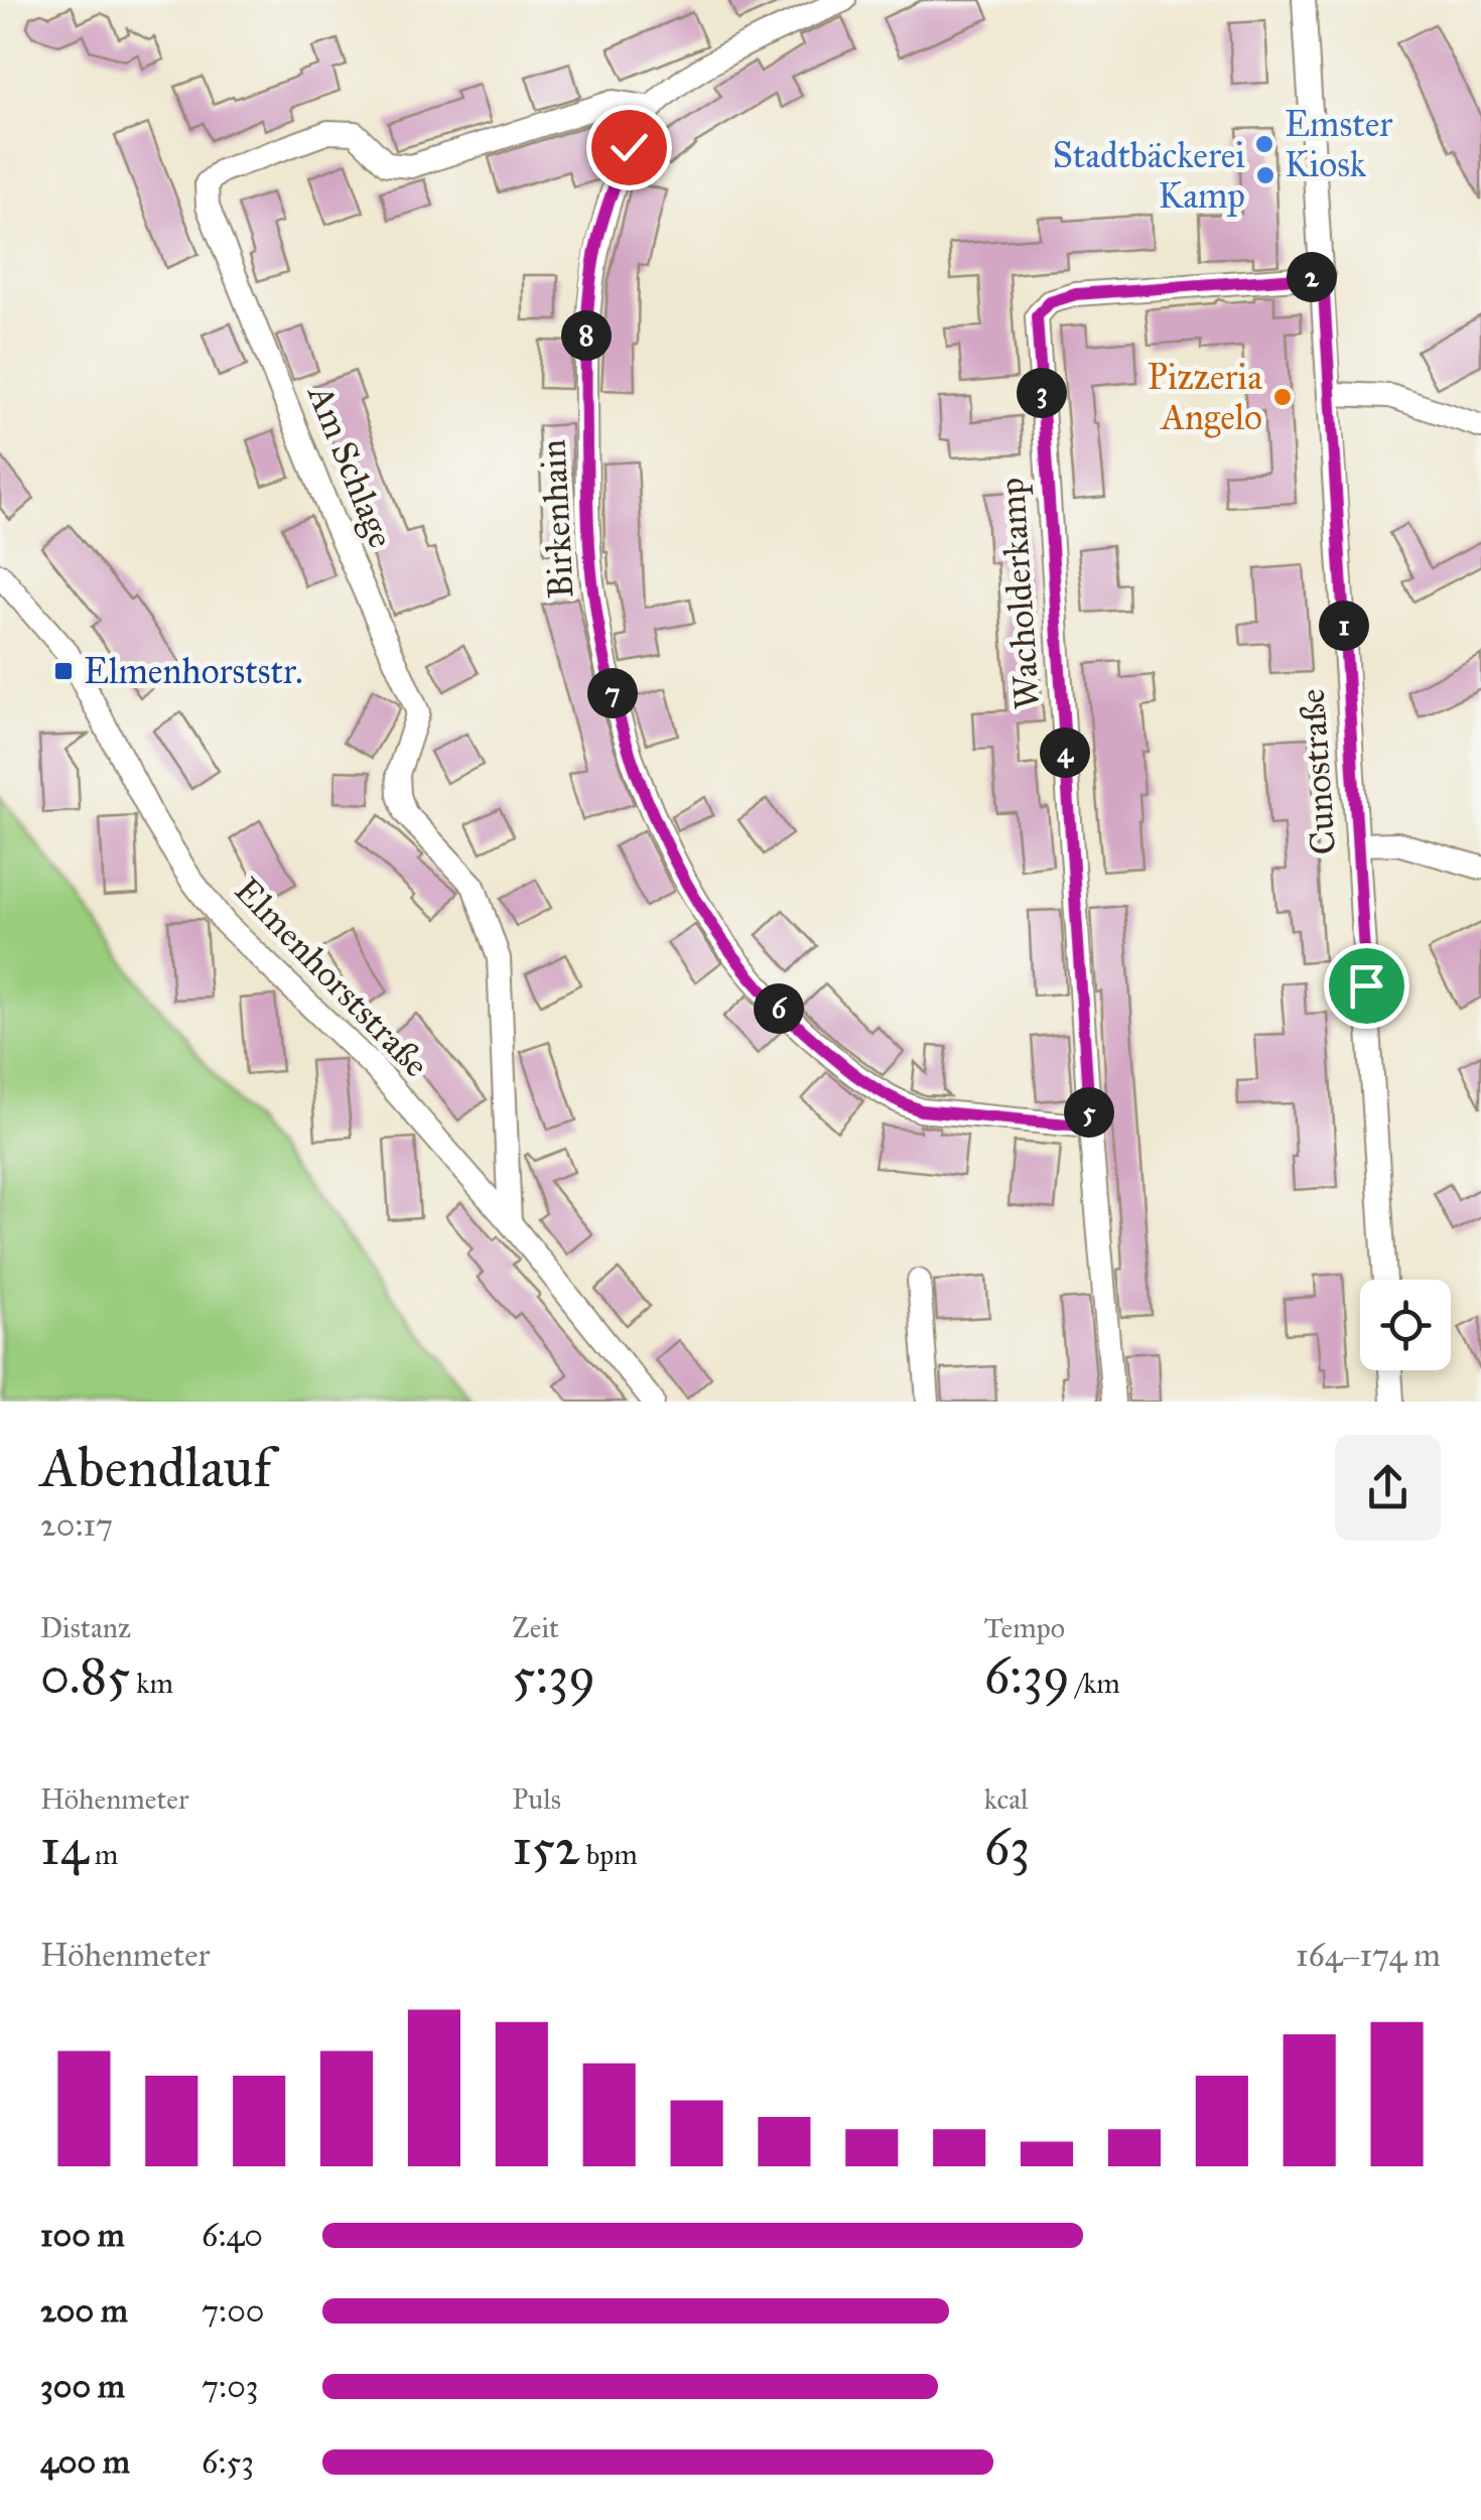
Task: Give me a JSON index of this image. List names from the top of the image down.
{
  "streets": {
    "street": [
      "Am Schlage",
      "Birkenhain",
      "Wacholderkamp",
      "Cunostraße",
      "Elmenhorststraße"
    ]
  },
  "crossings": [
    ["Am Schlage", "Birkenhain"],
    ["Am Schlage", "Elmenhorststraße"],
    ["Birkenhain", "Wacholderkamp"],
    ["Wacholderkamp", "Cunostraße"]
  ],
  "places": {
    "other": ["Emster Kiosk", "Stadtbäckerei Kamp", "Pizzeria Angelo"],
    "transit": ["Elmenhorststr."]
  },
  "page": {
    "pins": [
      "2",
      "8",
      "3",
      "1",
      "7",
      "4",
      "6",
      "5"
    ],
    "heading": ["Abendlauf", "20:17"],
    "stats": [
      ["Distanz", "0.85 km"],
      ["Zeit", "5:39"],
      ["Tempo", "6:39 /km"],
      ["Höhenmeter", "14 m"],
      ["Puls", "152 bpm"],
      ["kcal", "63"]
    ],
    "chart": ["Höhenmeter", "164–174 m"],
    "list": [
      {
        "name": "100 m",
        "note": "6:40"
      },
      {
        "name": "200 m",
        "note": "7:00"
      },
      {
        "name": "300 m",
        "note": "7:03"
      },
      {
        "name": "400 m",
        "note": "6:53"
      }
    ]
  }
}
